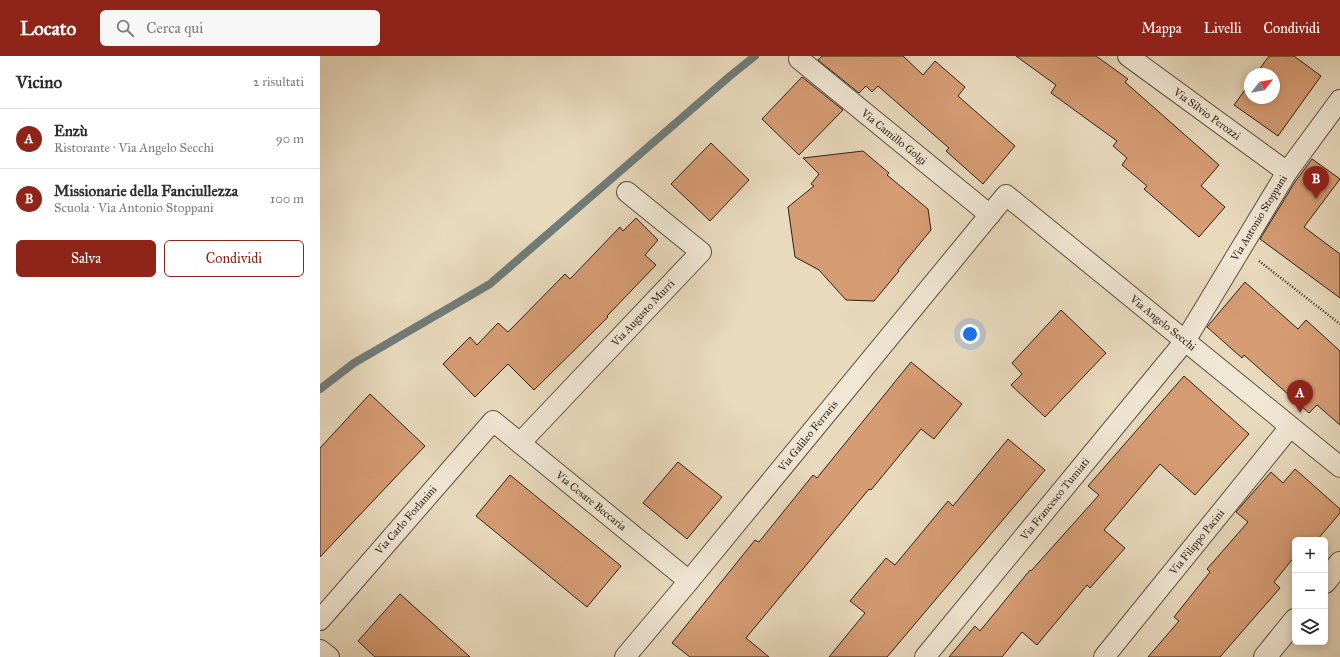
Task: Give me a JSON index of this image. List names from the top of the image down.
{
  "streets": {
    "street": [
      "Via Silvio Perozzi",
      "Via Camillo Golgi",
      "Via Antonio Stoppani",
      "Via Augusto Murri",
      "Via Angelo Secchi",
      "Via Galileo Ferraris",
      "Via Francesco Tumiati",
      "Via Cesare Beccaria",
      "Via Carlo Forlanini",
      "Via Filippo Pacini"
    ]
  },
  "crossings": [
    ["Via Silvio Perozzi", "Via Antonio Stoppani"],
    ["Via Camillo Golgi", "Via Angelo Secchi"],
    ["Via Camillo Golgi", "Via Galileo Ferraris"],
    ["Via Antonio Stoppani", "Via Angelo Secchi"],
    ["Via Antonio Stoppani", "Via Francesco Tumiati"],
    ["Via Augusto Murri", "Via Cesare Beccaria"],
    ["Via Angelo Secchi", "Via Galileo Ferraris"],
    ["Via Angelo Secchi", "Via Francesco Tumiati"],
    ["Via Angelo Secchi", "Via Filippo Pacini"],
    ["Via Galileo Ferraris", "Via Cesare Beccaria"],
    ["Via Cesare Beccaria", "Via Carlo Forlanini"]
  ],
  "north": "top right",
  "page": {
    "header": "Locato",
    "search": "Cerca qui",
    "nav": ["Mappa", "Livelli", "Condividi"],
    "heading": ["Vicino", "2 risultati"],
    "list": [
      {
        "mark": "A",
        "name": "Enzù",
        "note": "Ristorante · Via Angelo Secchi",
        "value": "90 m"
      },
      {
        "mark": "B",
        "name": "Missionarie della Fanciullezza",
        "note": "Scuola · Via Antonio Stoppani",
        "value": "100 m"
      }
    ],
    "pins": ["B", "A"],
    "buttons": ["Salva", "Condividi"],
    "map_buttons": ["+", "−"]
  }
}
